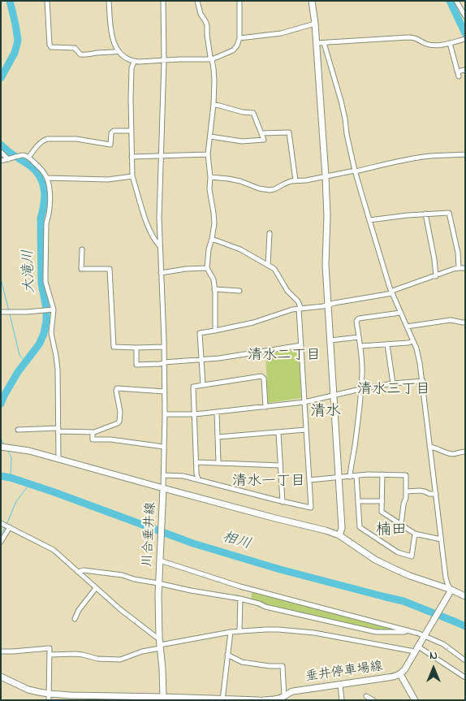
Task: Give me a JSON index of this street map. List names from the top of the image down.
{
  "streets": {
    "street": ["川合垂井線", "垂井停車場線"]
  },
  "districts": [
    "清水二丁目",
    "清水三丁目",
    "清水",
    "清水一丁目",
    "楠田"
  ],
  "water": ["大滝川", "相川"],
  "north": "top"
}
